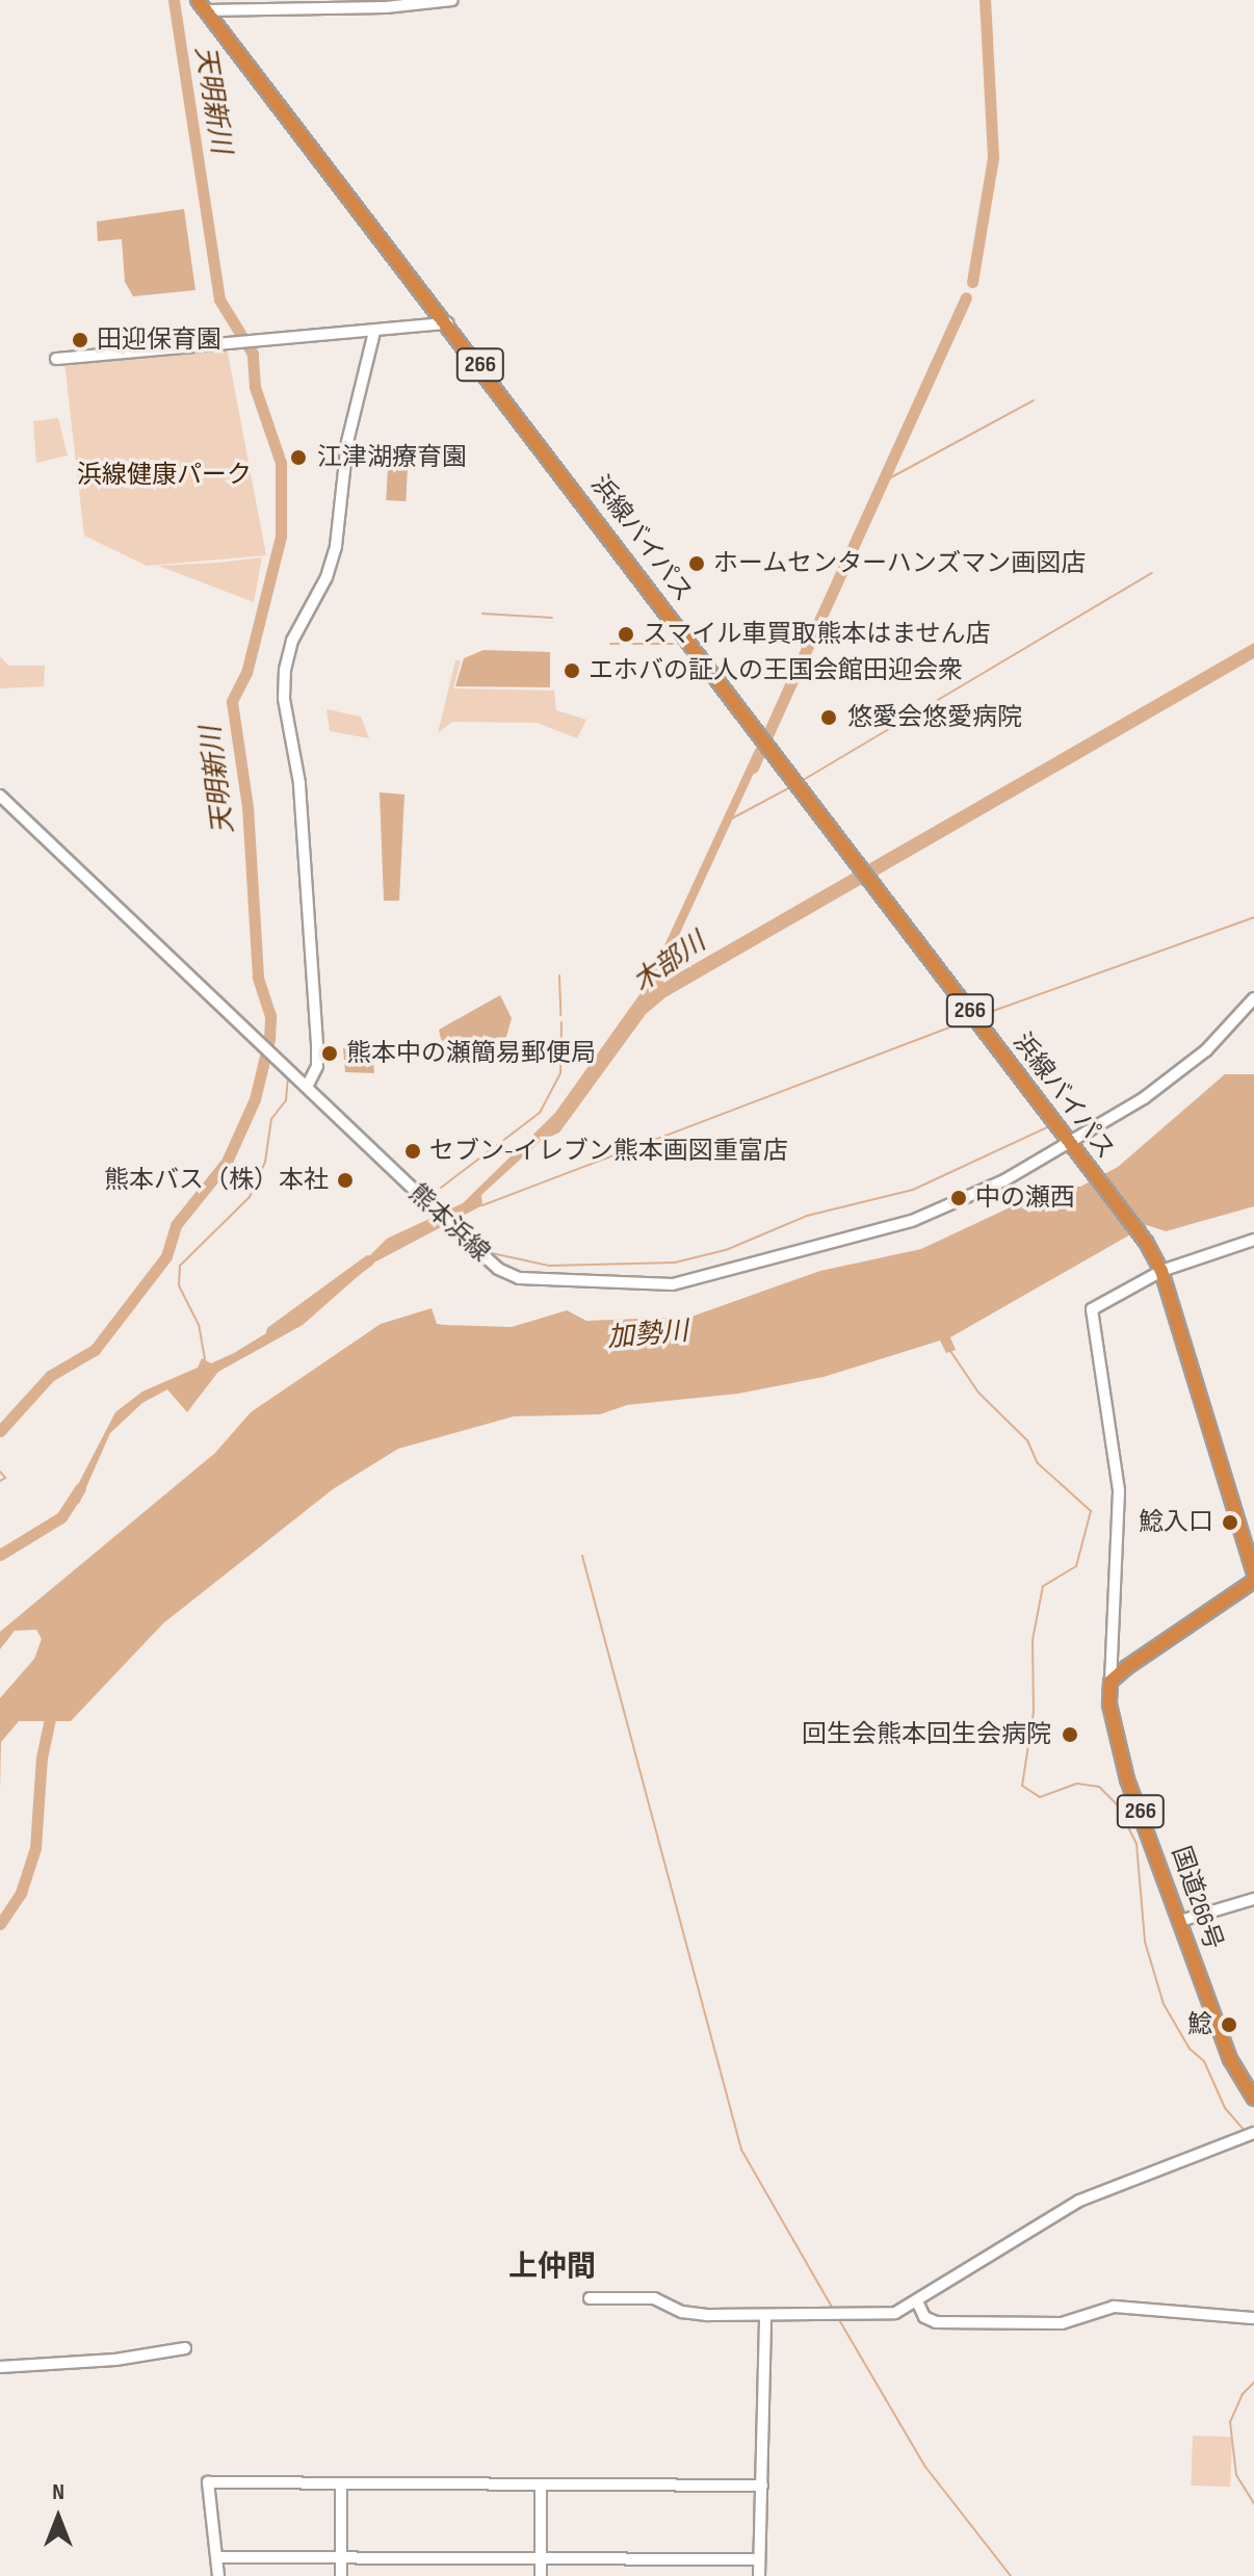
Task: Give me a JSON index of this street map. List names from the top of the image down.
{
  "streets": {
    "highway": ["266", "浜線バイパス", "国道266号"],
    "street": ["熊本浜線"]
  },
  "crossings": [
    ["266", "浜線バイパス"],
    ["266", "国道266号"],
    ["浜線バイパス", "熊本浜線"]
  ],
  "districts": ["上仲間"],
  "water": ["天明新川", "木部川", "加勢川"],
  "parks": ["浜線健康パーク"],
  "places": [
    "田迎保育園",
    "江津湖療育園",
    "ホームセンターハンズマン画図店",
    "スマイル車買取熊本はません店",
    "エホバの証人の王国会館田迎会衆",
    "悠愛会悠愛病院",
    "熊本中の瀬簡易郵便局",
    "セブン-イレブン熊本画図重富店",
    "熊本バス（株）本社",
    "中の瀬西",
    "鯰入口",
    "回生会熊本回生会病院",
    "鯰"
  ],
  "north": "top"
}
